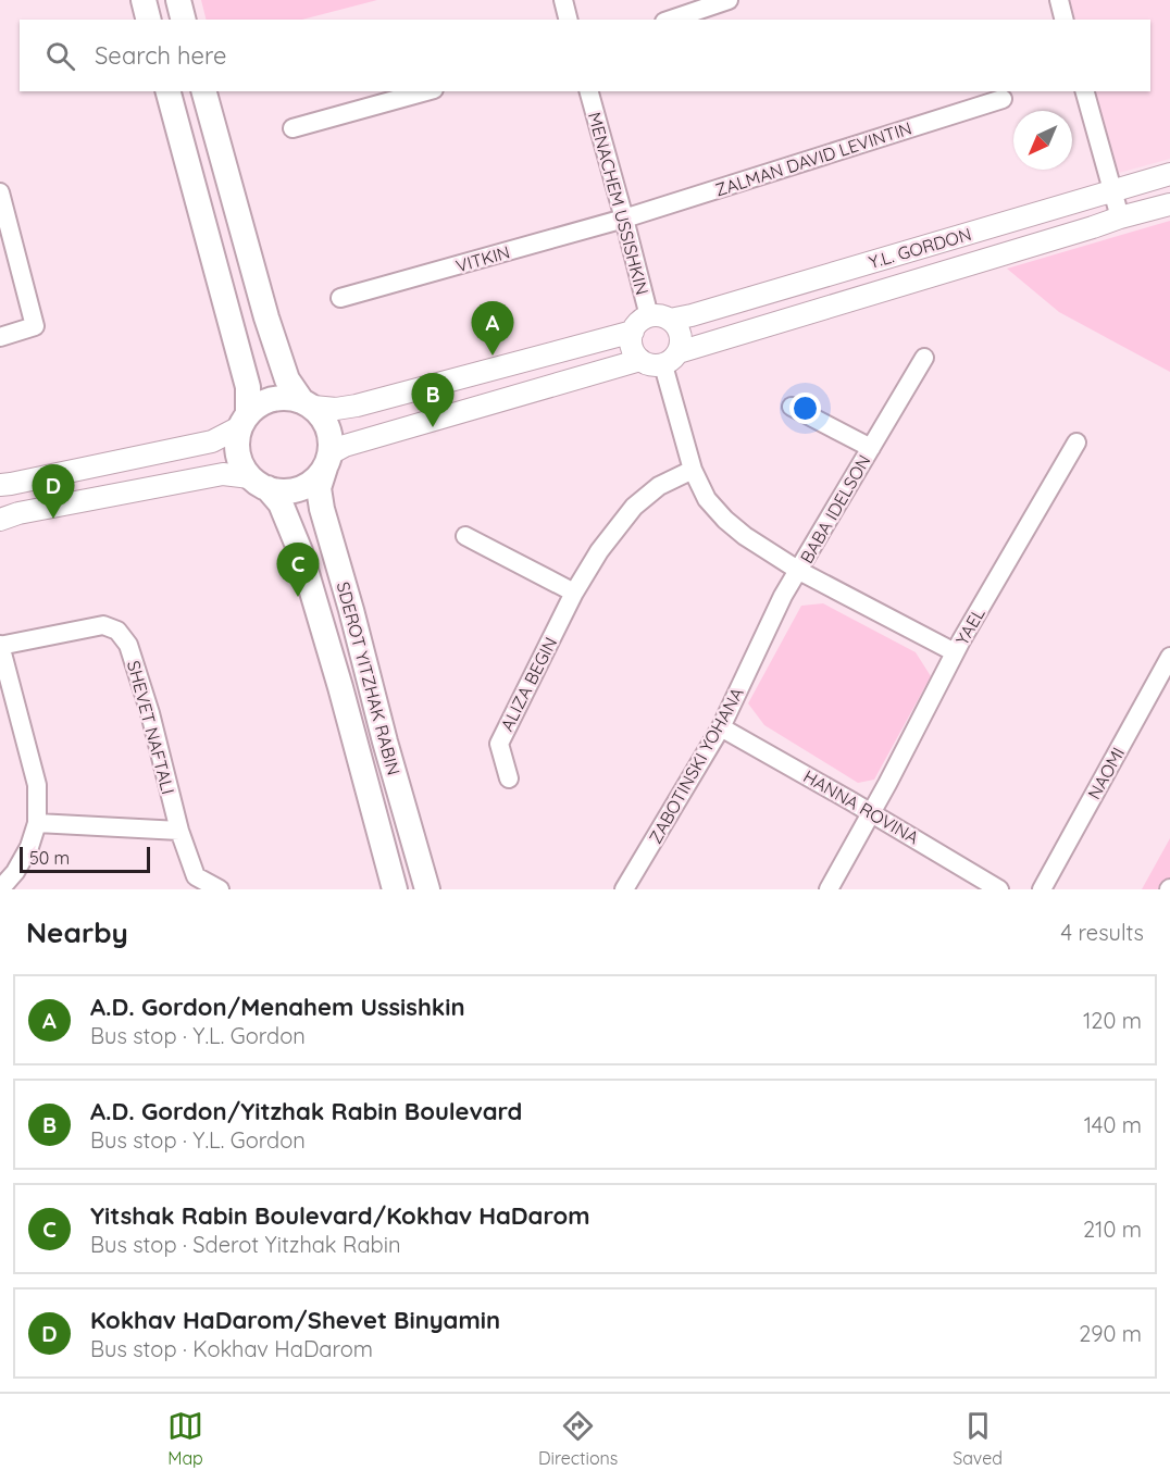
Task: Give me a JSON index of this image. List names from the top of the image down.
{
  "streets": {
    "main road": ["SDEROT YITZHAK RABIN"],
    "street": [
      "ZALMAN DAVID LEVINTIN",
      "MENACHEM USSISHKIN",
      "Y.L. GORDON",
      "VITKIN",
      "BABA IDELSON",
      "YAEL",
      "ALIZA BEGIN",
      "SHEVET NAFTALI",
      "ZABOTINSKI YOHANA",
      "NAOMI",
      "HANNA ROVINA"
    ]
  },
  "crossings": [
    ["ZALMAN DAVID LEVINTIN", "MENACHEM USSISHKIN"],
    ["ZALMAN DAVID LEVINTIN", "VITKIN"],
    ["MENACHEM USSISHKIN", "Y.L. GORDON"],
    ["MENACHEM USSISHKIN", "VITKIN"],
    ["BABA IDELSON", "ZABOTINSKI YOHANA"],
    ["YAEL", "HANNA ROVINA"],
    ["ZABOTINSKI YOHANA", "HANNA ROVINA"]
  ],
  "scale_bar": "50 m",
  "north": "bottom left",
  "page": {
    "search": "Search here",
    "pins": [
      "A",
      "B",
      "D",
      "C"
    ],
    "scale": "50 m",
    "heading": ["Nearby", "4 results"],
    "list": [
      {
        "mark": "A",
        "name": "A.D. Gordon/Menahem Ussishkin",
        "note": "Bus stop · Y.L. Gordon",
        "value": "120 m"
      },
      {
        "mark": "B",
        "name": "A.D. Gordon/Yitzhak Rabin Boulevard",
        "note": "Bus stop · Y.L. Gordon",
        "value": "140 m"
      },
      {
        "mark": "C",
        "name": "Yitshak Rabin Boulevard/Kokhav HaDarom",
        "note": "Bus stop · Sderot Yitzhak Rabin",
        "value": "210 m"
      },
      {
        "mark": "D",
        "name": "Kokhav HaDarom/Shevet Binyamin",
        "note": "Bus stop · Kokhav HaDarom",
        "value": "290 m"
      }
    ],
    "nav": ["Map", "Directions", "Saved"]
  }
}
